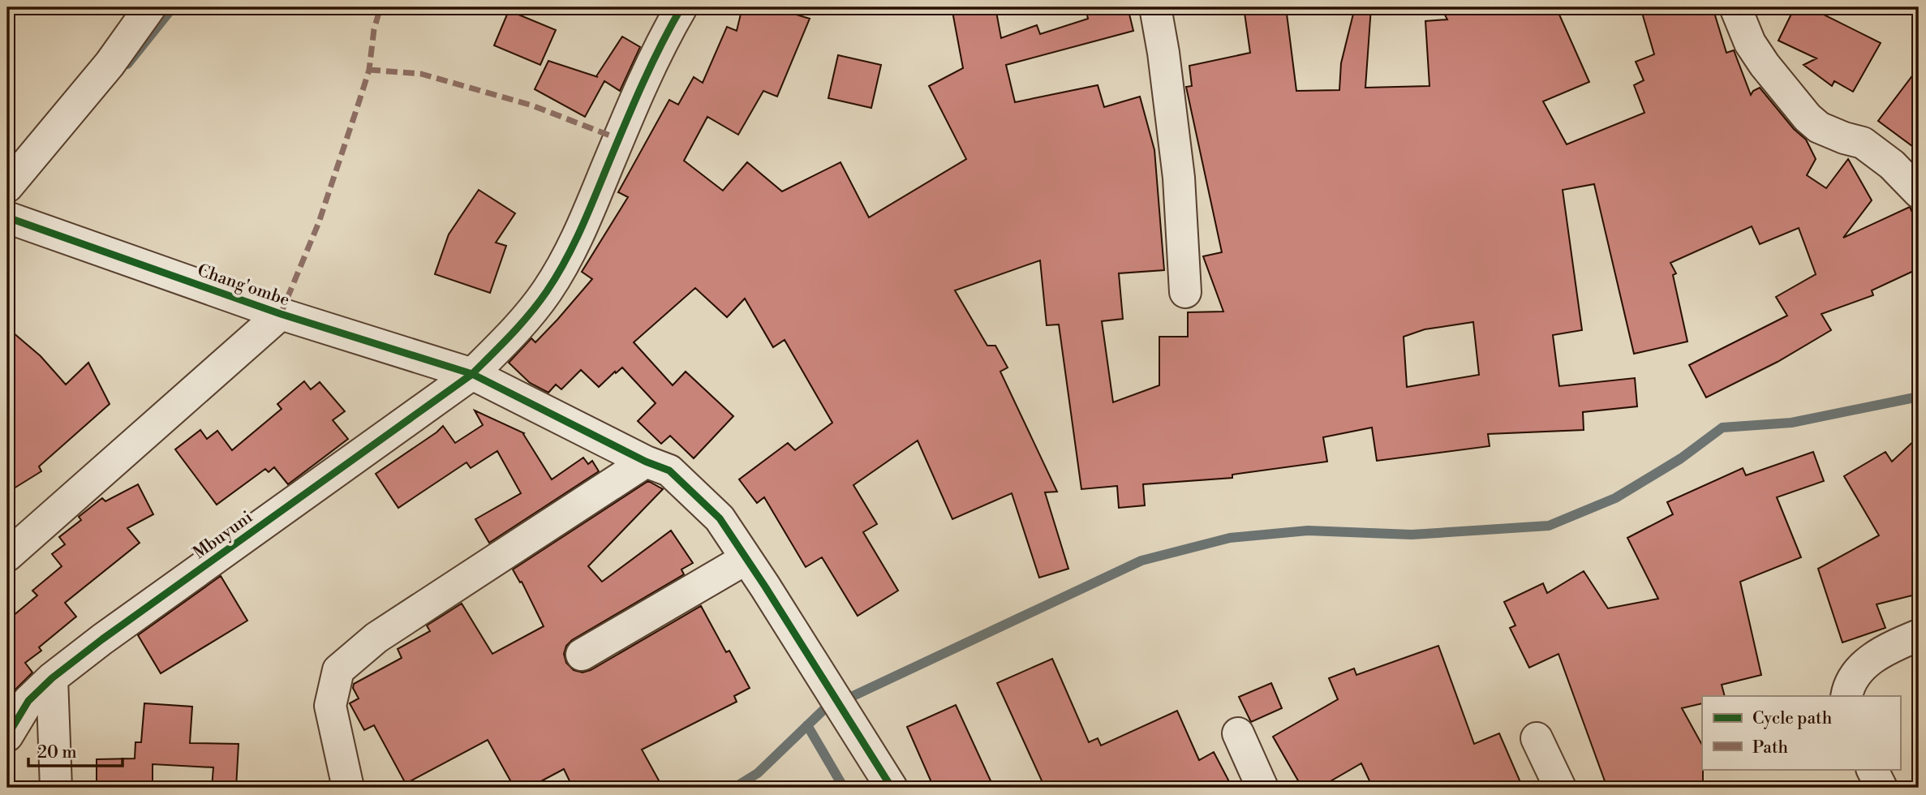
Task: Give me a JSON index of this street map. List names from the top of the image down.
{
  "streets": {
    "street": ["Chang'ombe", "Mbuyuni"]
  },
  "crossings": [
    ["Chang'ombe", "Mbuyuni"]
  ],
  "legend": ["Cycle path", "Path"],
  "scale_bar": "20 m"
}
